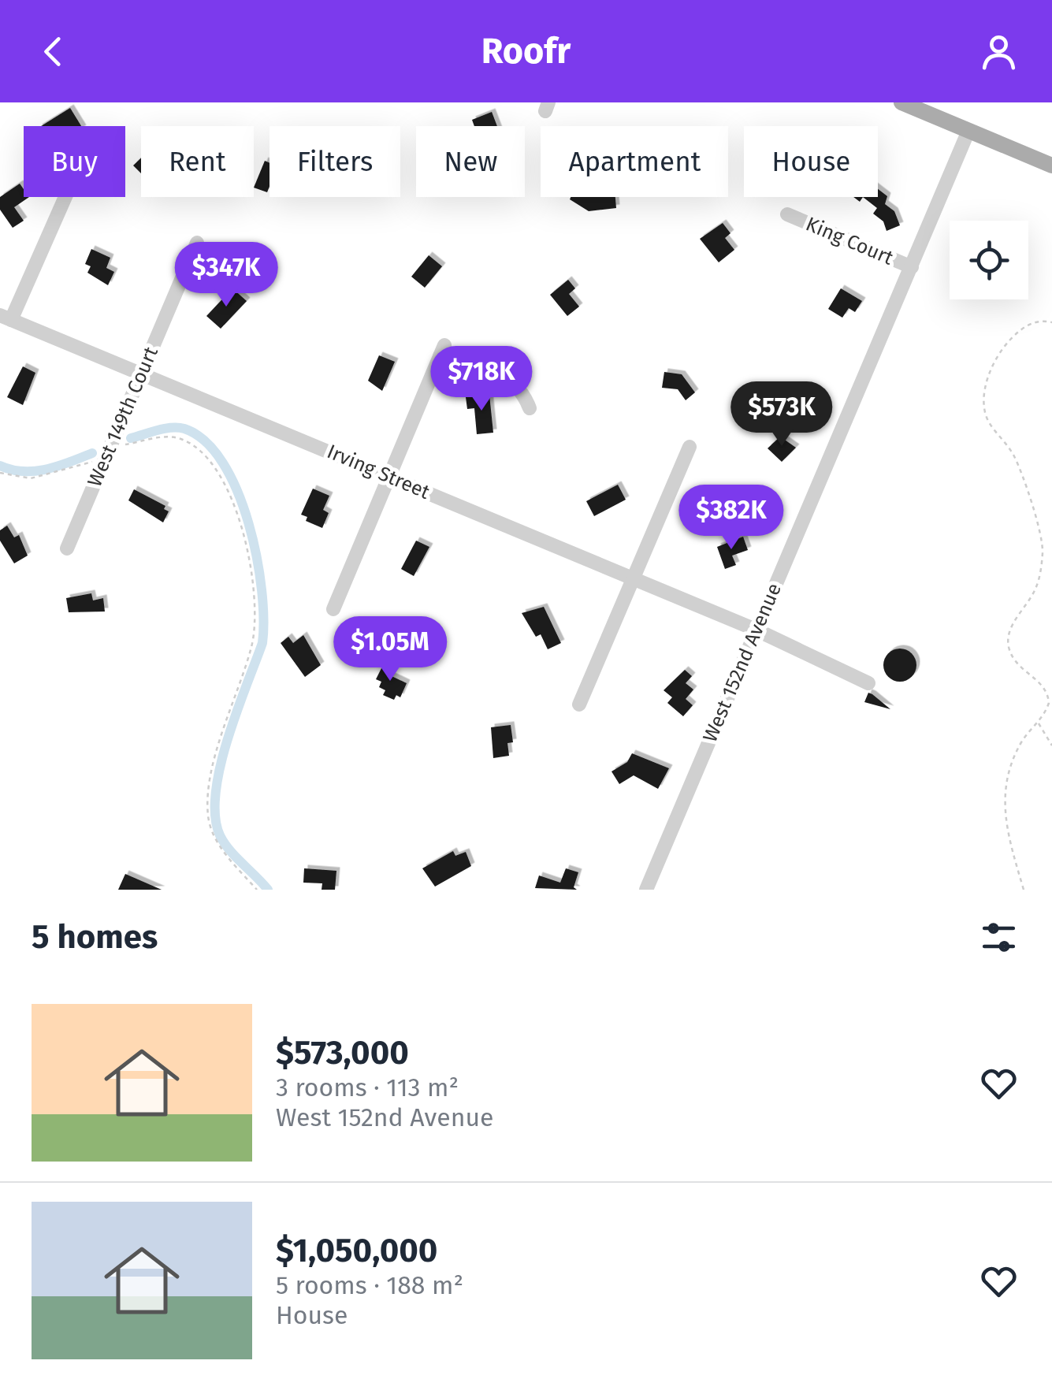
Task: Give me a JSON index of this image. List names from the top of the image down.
{
  "streets": {
    "street": [
      "King Court",
      "West 149th Court",
      "Irving Street",
      "West 152nd Avenue"
    ]
  },
  "crossings": [
    ["King Court", "West 152nd Avenue"],
    ["West 149th Court", "Irving Street"],
    ["Irving Street", "West 152nd Avenue"]
  ],
  "page": {
    "header": "Roofr",
    "chip": [
      "Buy",
      "Rent",
      "Filters",
      "New",
      "Apartment",
      "House"
    ],
    "price": [
      "$347K",
      "$718K",
      "$573K",
      "$382K",
      "$1.05M"
    ],
    "heading": "5 homes",
    "list": [
      {
        "name": "$573,000",
        "note": "3 rooms · 113 m² · West 152nd Avenue"
      },
      {
        "name": "$1,050,000",
        "note": "5 rooms · 188 m² · House"
      }
    ]
  }
}
